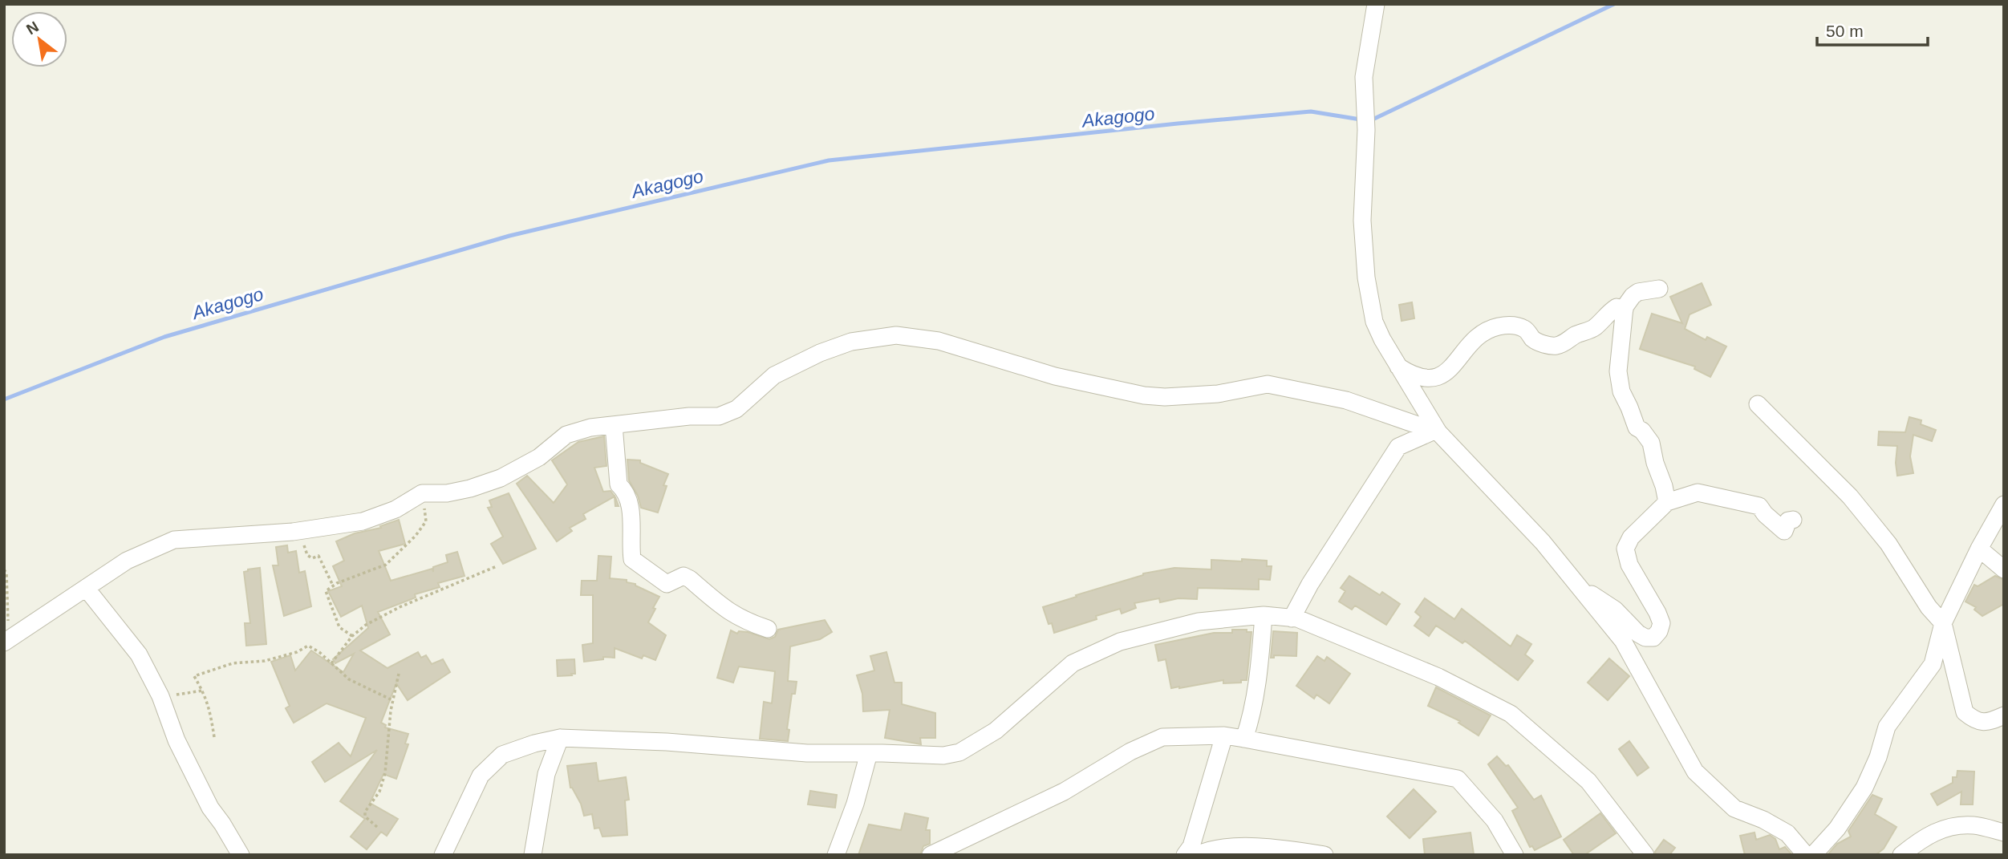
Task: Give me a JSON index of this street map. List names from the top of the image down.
{
  "water": ["Akagogo"],
  "scale_bar": "50 m",
  "north": "top left"
}
